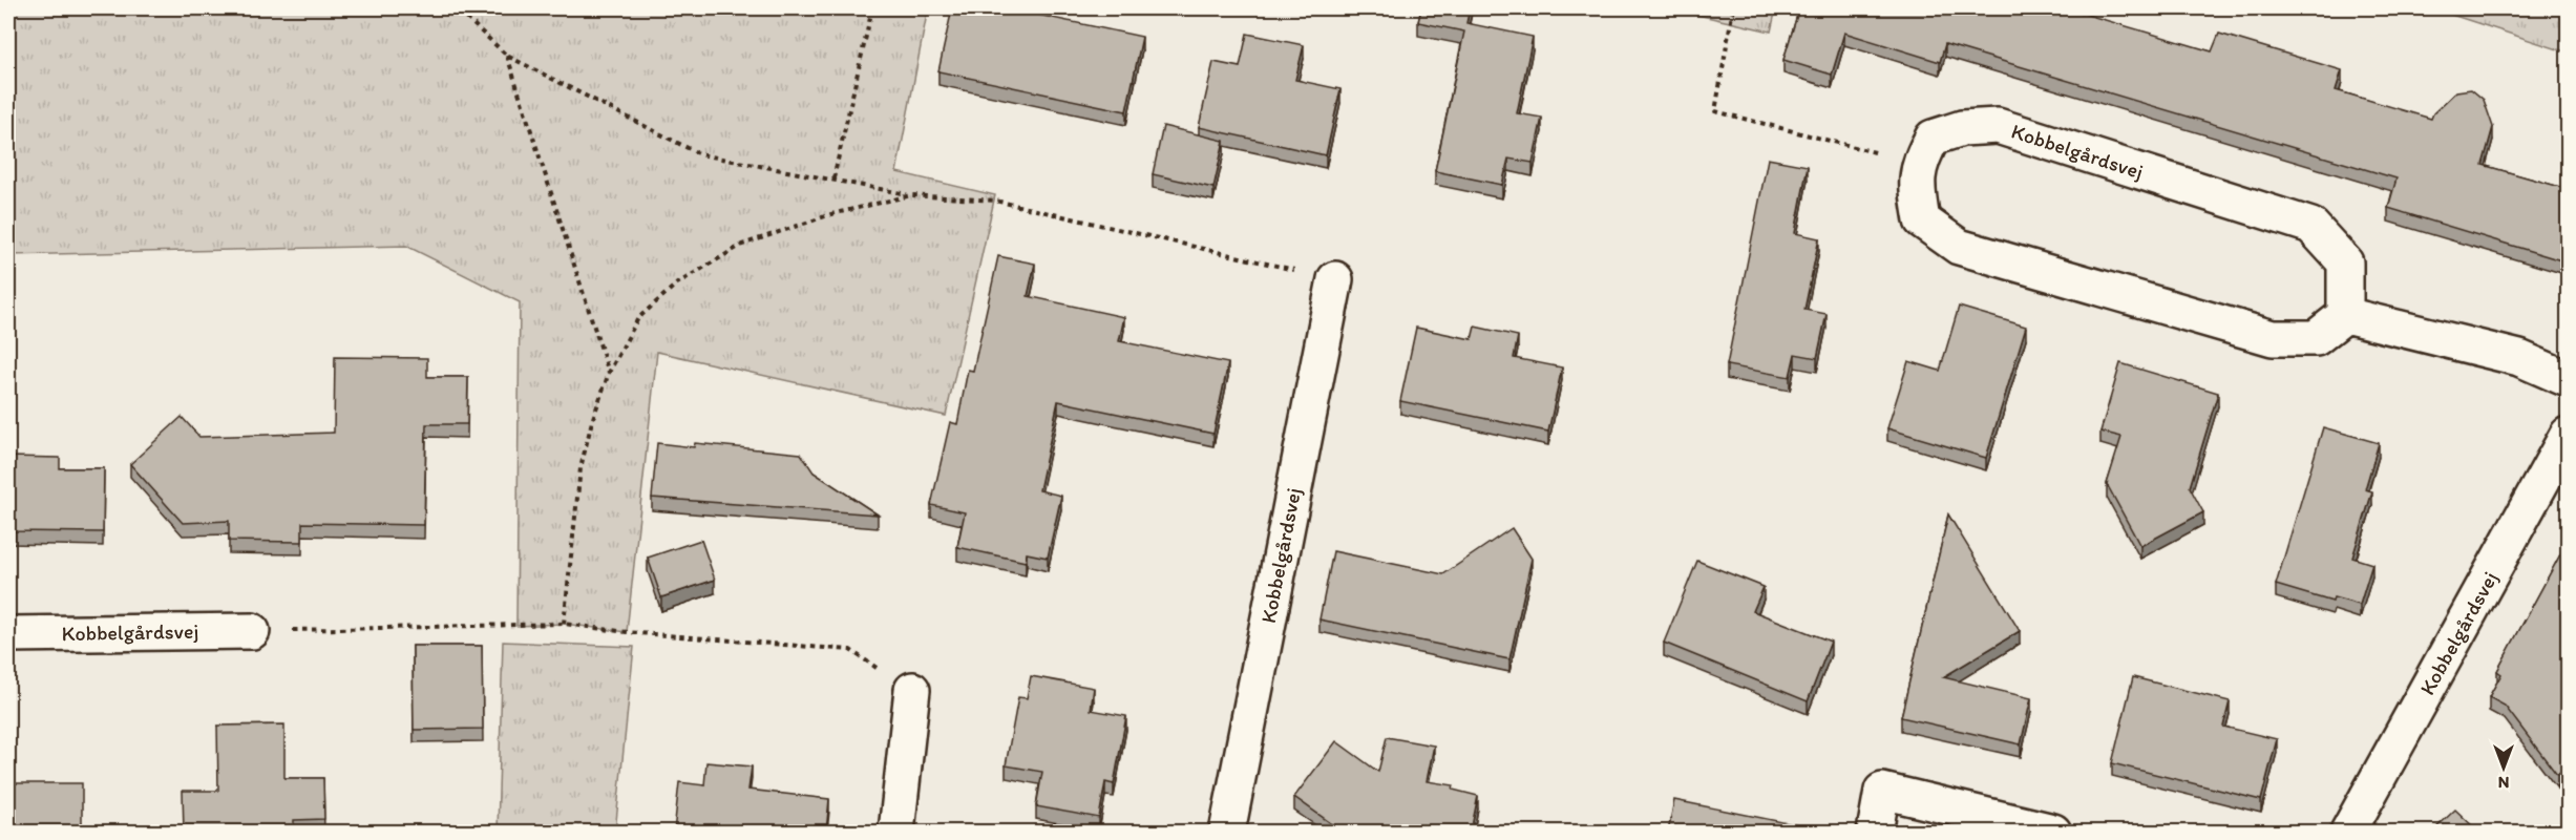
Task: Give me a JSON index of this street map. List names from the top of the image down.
{
  "streets": {
    "street": ["Kobbelgårdsvej"]
  },
  "north": "bottom"
}
